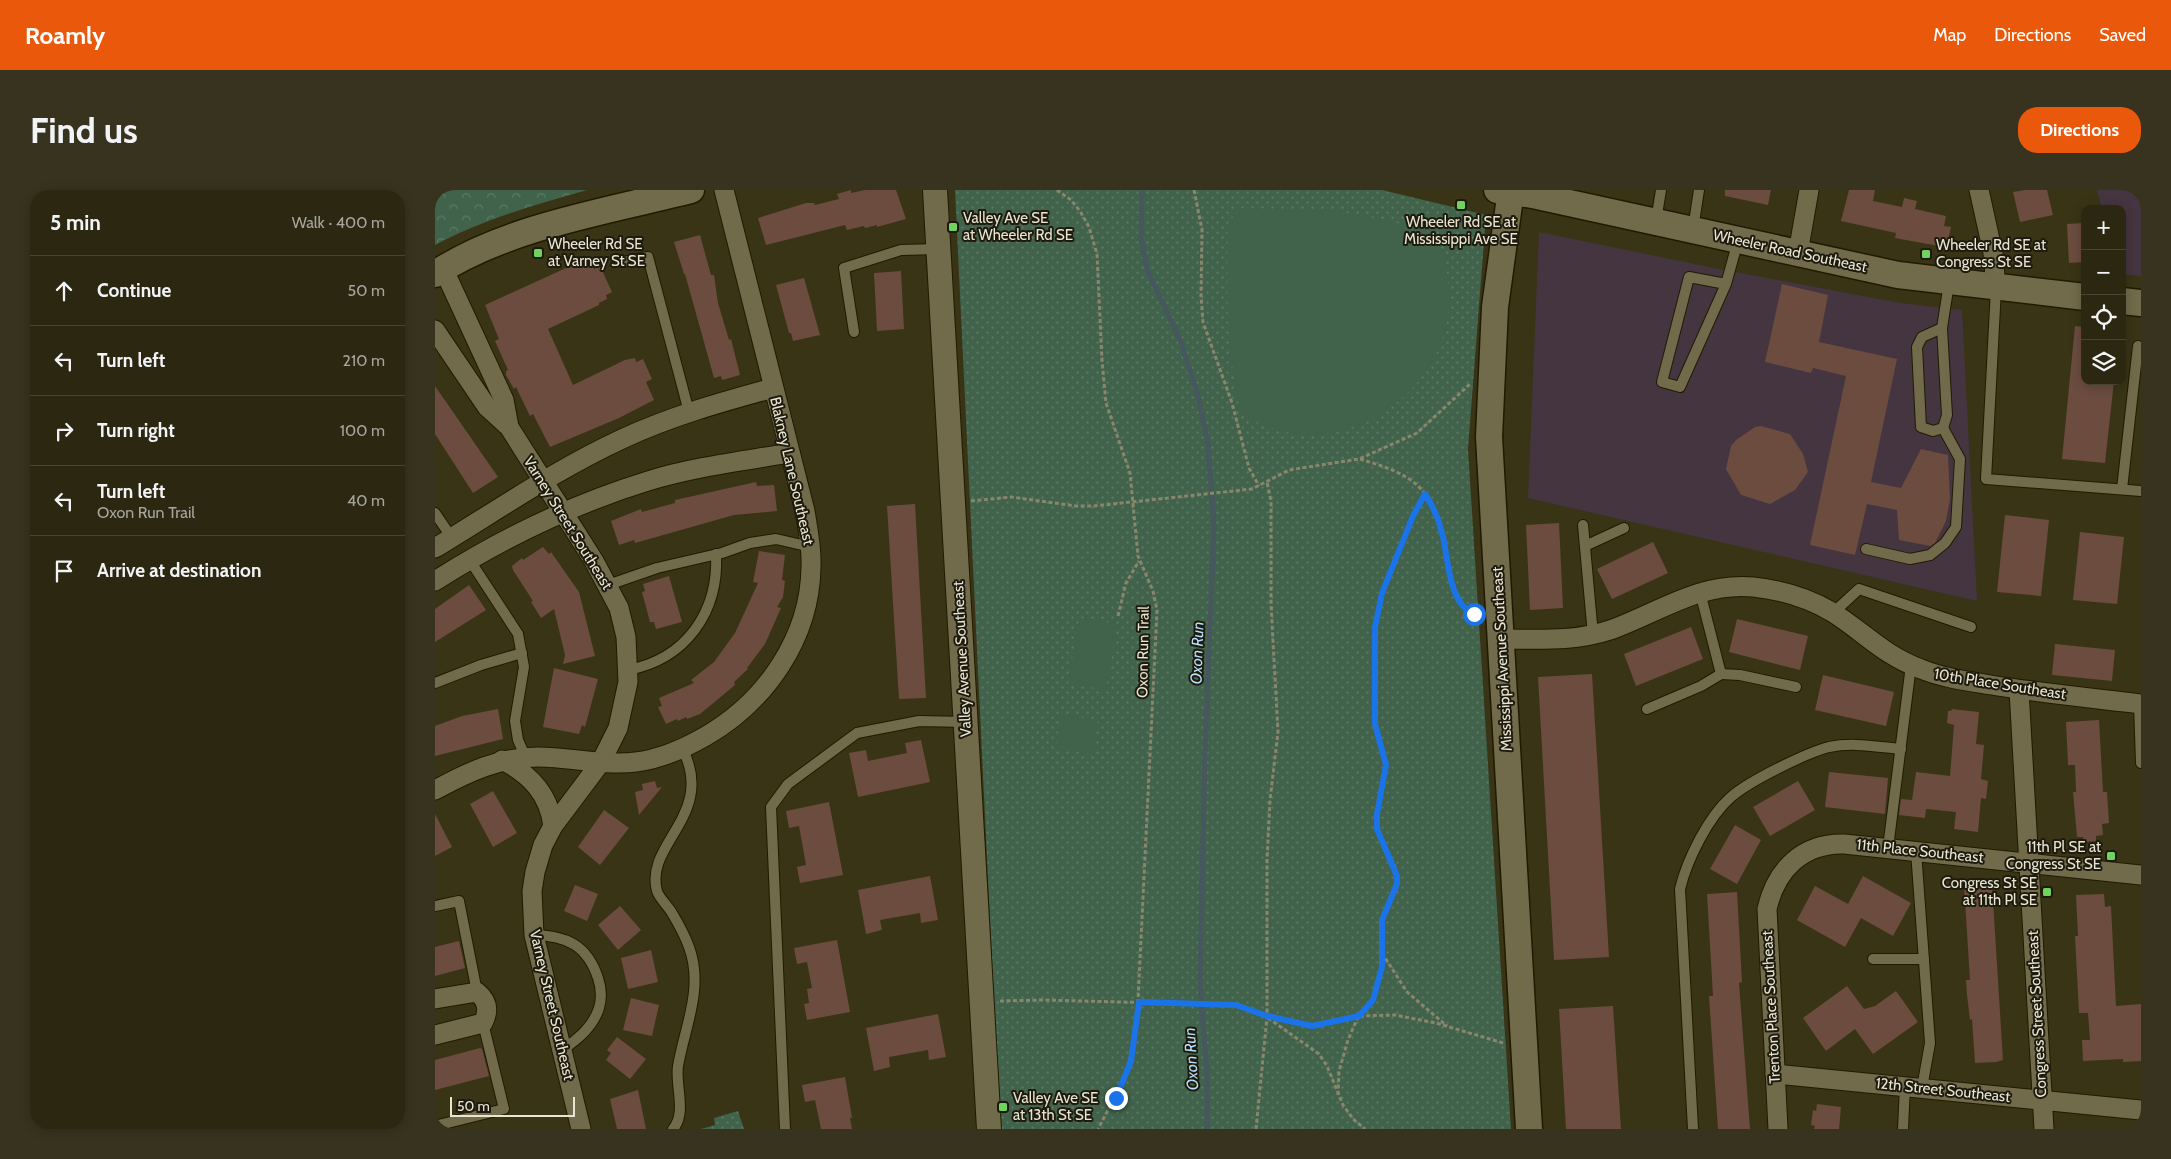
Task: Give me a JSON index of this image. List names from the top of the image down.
{
  "streets": {
    "main road": ["Wheeler Road Southeast", "Mississippi Avenue Southeast"],
    "street": [
      "Blakney Lane Southeast",
      "Varney Street Southeast",
      "Valley Avenue Southeast",
      "10th Place Southeast",
      "11th Place Southeast",
      "Trenton Place Southeast",
      "Congress Street Southeast",
      "12th Street Southeast"
    ],
    "path": ["Oxon Run Trail"]
  },
  "crossings": [
    ["Wheeler Road Southeast", "Mississippi Avenue Southeast"],
    ["Blakney Lane Southeast", "Varney Street Southeast"],
    ["Mississippi Avenue Southeast", "10th Place Southeast"],
    ["10th Place Southeast", "Congress Street Southeast"],
    ["11th Place Southeast", "Trenton Place Southeast"],
    ["11th Place Southeast", "Congress Street Southeast"],
    ["Trenton Place Southeast", "12th Street Southeast"],
    ["Congress Street Southeast", "12th Street Southeast"]
  ],
  "water": ["Oxon Run"],
  "places": {
    "transit": [
      "Wheeler Rd SE at Mississippi Ave SE",
      "Valley Ave SE at Wheeler Rd SE",
      "Wheeler Rd SE at Varney St SE",
      "Wheeler Rd SE at Congress St SE",
      "11th Pl SE at Congress St SE",
      "Congress St SE at 11th Pl SE",
      "Valley Ave SE at 13th St SE"
    ]
  },
  "scale_bar": "50 m",
  "page": {
    "header": "Roamly",
    "nav": ["Map", "Directions", "Saved"],
    "buttons": "Directions",
    "title": "Find us",
    "heading": ["5 min", "Walk · 400 m"],
    "map_buttons": ["+", "−"],
    "list": [
      ["Continue", "50 m"],
      ["Turn left", "210 m"],
      ["Turn right", "100 m"],
      ["Turn left", "Oxon Run Trail", "40 m"],
      "Arrive at destination"
    ],
    "scale": "50 m"
  }
}
